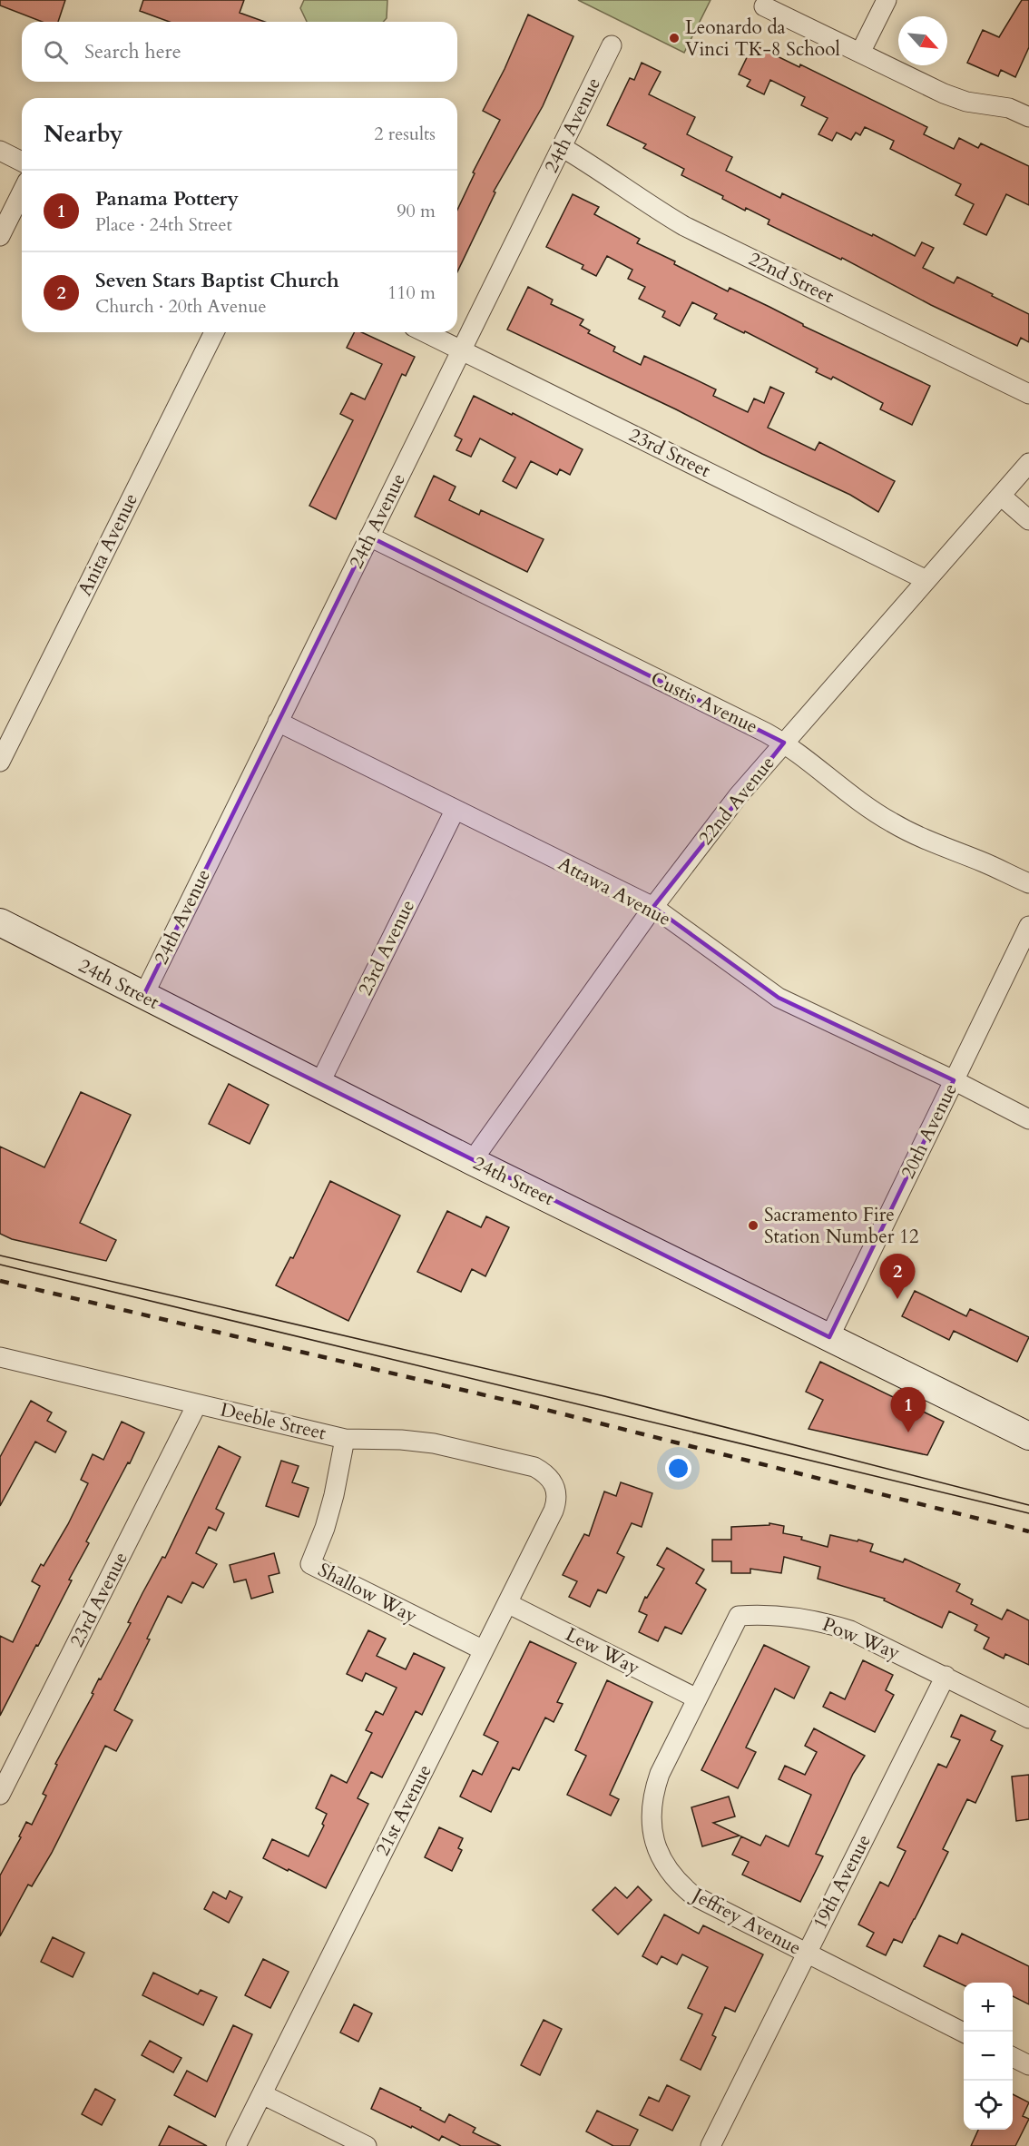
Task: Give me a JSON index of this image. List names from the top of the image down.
{
  "streets": {
    "street": [
      "24th Avenue",
      "22nd Street",
      "23rd Street",
      "Anita Avenue",
      "Custis Avenue",
      "22nd Avenue",
      "Attawa Avenue",
      "23rd Avenue",
      "24th Street",
      "20th Avenue",
      "Deeble Street",
      "Shallow Way",
      "Pow Way",
      "Lew Way",
      "21st Avenue",
      "19th Avenue",
      "Jeffrey Avenue"
    ]
  },
  "crossings": [
    ["24th Avenue", "22nd Street"],
    ["24th Avenue", "23rd Street"],
    ["24th Avenue", "Custis Avenue"],
    ["24th Avenue", "Attawa Avenue"],
    ["24th Avenue", "24th Street"],
    ["23rd Street", "22nd Avenue"],
    ["Custis Avenue", "22nd Avenue"],
    ["22nd Avenue", "Attawa Avenue"],
    ["22nd Avenue", "24th Street"],
    ["Attawa Avenue", "23rd Avenue"],
    ["Attawa Avenue", "20th Avenue"],
    ["23rd Avenue", "24th Street"],
    ["23rd Avenue", "Deeble Street"],
    ["24th Street", "20th Avenue"],
    ["Deeble Street", "Shallow Way"],
    ["Deeble Street", "21st Avenue"],
    ["Shallow Way", "21st Avenue"],
    ["Pow Way", "Lew Way"],
    ["Pow Way", "19th Avenue"],
    ["Pow Way", "Jeffrey Avenue"],
    ["Lew Way", "21st Avenue"],
    ["Lew Way", "Jeffrey Avenue"],
    ["19th Avenue", "Jeffrey Avenue"]
  ],
  "places": ["Leonardo da Vinci TK-8 School", "Sacramento Fire Station Number 12"],
  "north": "bottom right",
  "page": {
    "search": "Search here",
    "heading": ["Nearby", "2 results"],
    "list": [
      {
        "mark": "1",
        "name": "Panama Pottery",
        "note": "Place · 24th Street",
        "value": "90 m"
      },
      {
        "mark": "2",
        "name": "Seven Stars Baptist Church",
        "note": "Church · 20th Avenue",
        "value": "110 m"
      }
    ],
    "pins": ["2", "1"],
    "map_buttons": ["+", "−"]
  }
}
